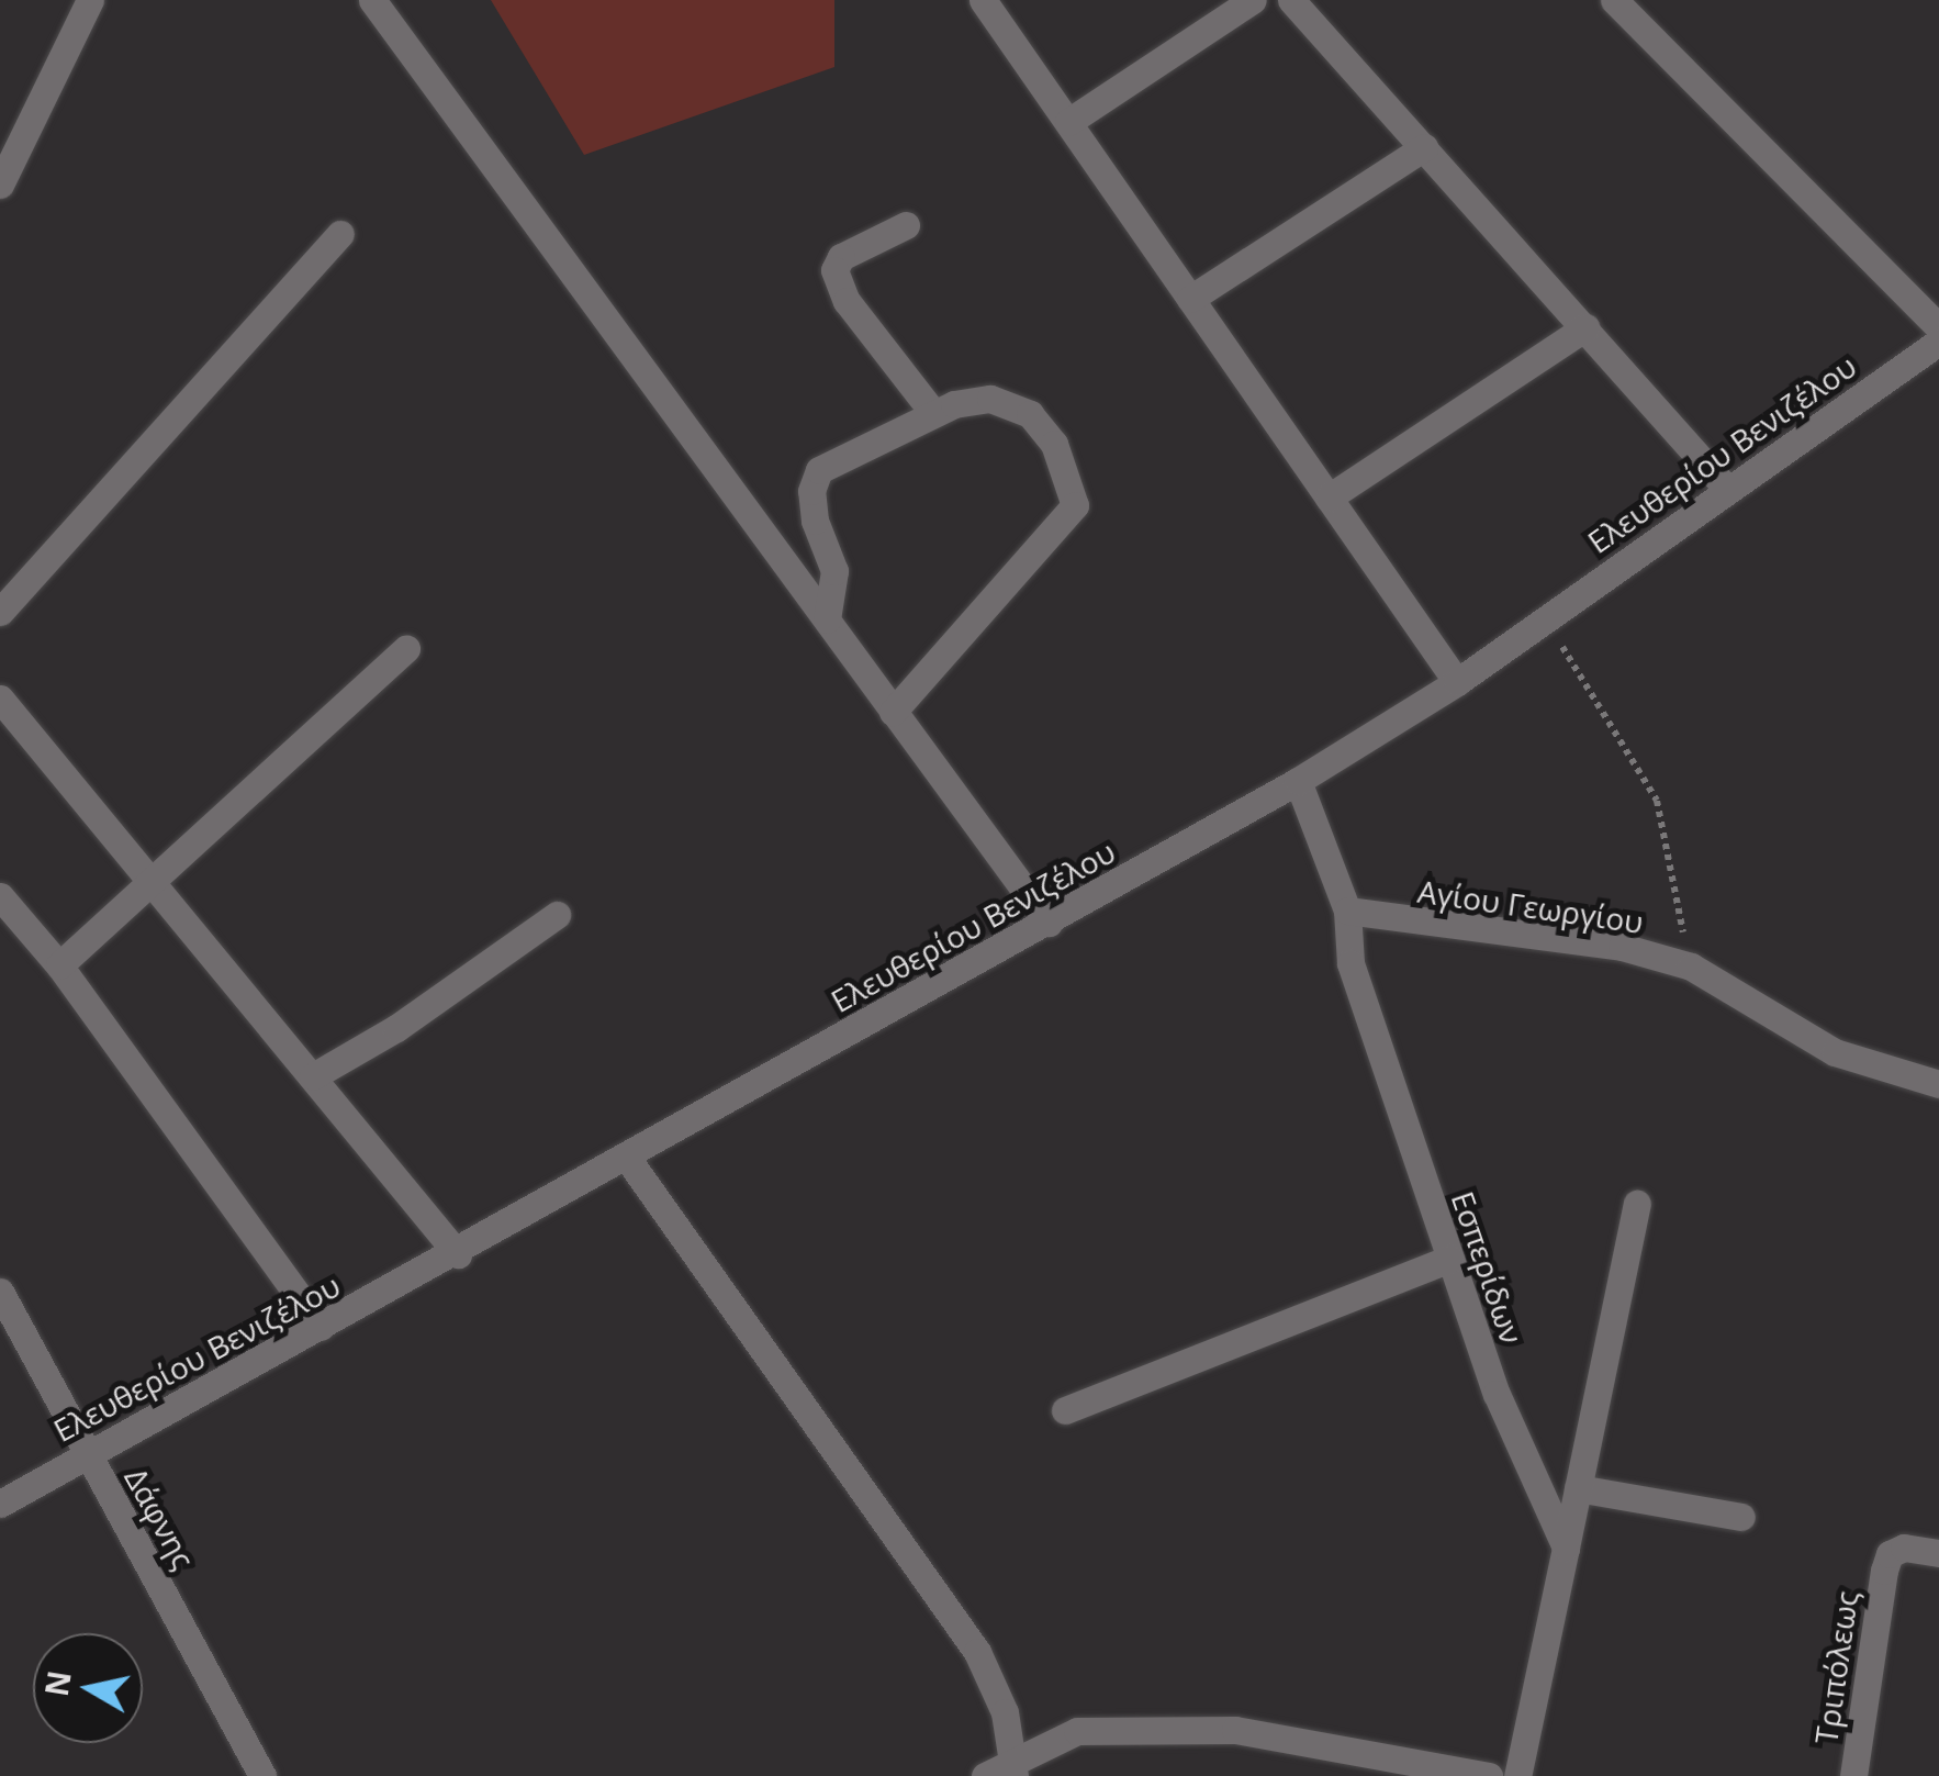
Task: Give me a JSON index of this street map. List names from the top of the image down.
{
  "streets": {
    "street": [
      "Ελευθερίου Βενιζέλου",
      "Αγίου Γεωργίου",
      "Εσπερίδων",
      "Δάφνης",
      "Τριπόλεως"
    ]
  },
  "crossings": [
    ["Ελευθερίου Βενιζέλου", "Εσπερίδων"],
    ["Ελευθερίου Βενιζέλου", "Δάφνης"],
    ["Αγίου Γεωργίου", "Εσπερίδων"]
  ],
  "north": "left"
}
